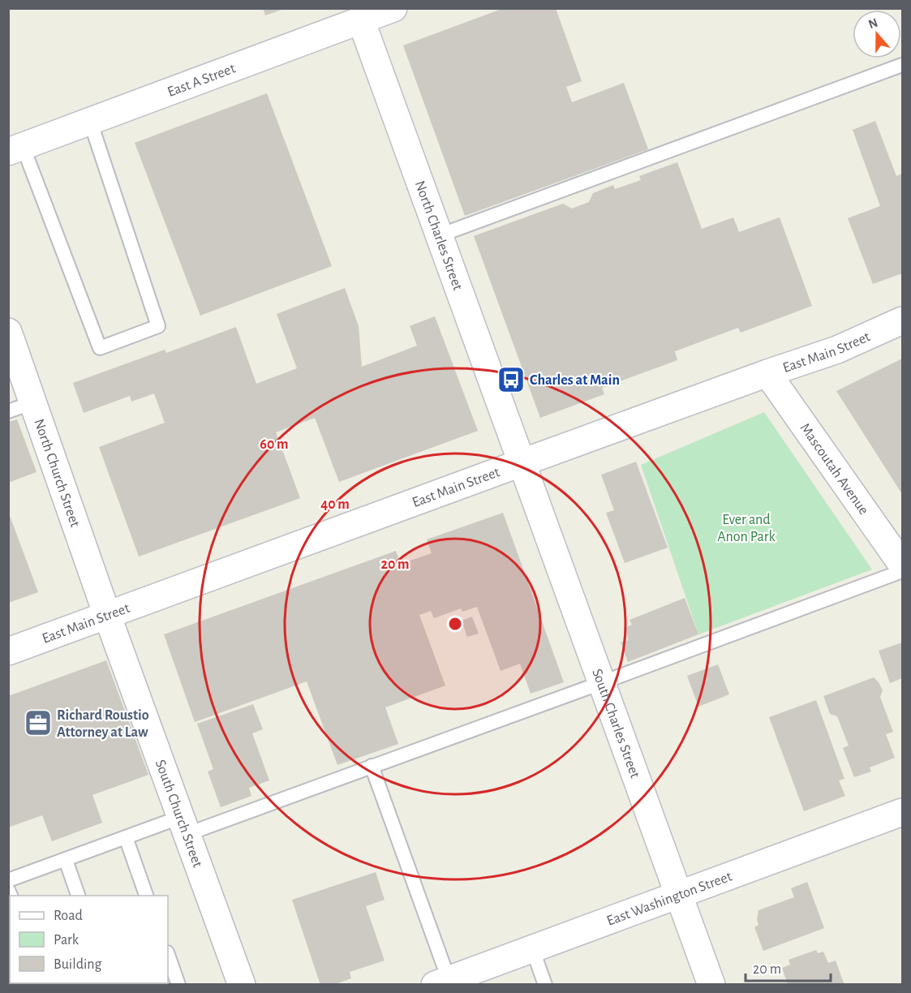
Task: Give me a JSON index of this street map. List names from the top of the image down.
{
  "streets": {
    "street": [
      "East A Street",
      "North Charles Street",
      "East Main Street",
      "Mascoutah Avenue",
      "North Church Street",
      "South Charles Street",
      "South Church Street",
      "East Washington Street"
    ]
  },
  "crossings": [
    ["East A Street", "North Charles Street"],
    ["North Charles Street", "East Main Street"],
    ["North Charles Street", "South Charles Street"],
    ["East Main Street", "Mascoutah Avenue"],
    ["East Main Street", "North Church Street"],
    ["East Main Street", "South Charles Street"],
    ["East Main Street", "South Church Street"],
    ["North Church Street", "South Church Street"],
    ["South Charles Street", "East Washington Street"]
  ],
  "parks": ["Ever and Anon Park"],
  "places": {
    "bus stop": ["Charles at Main"],
    "office": ["Richard Roustio Attorney at Law"]
  },
  "legend": ["Road", "Park", "Building"],
  "scale_bar": "20 m",
  "north": "top",
  "rings": ["60 m", "40 m", "20 m"]
}
